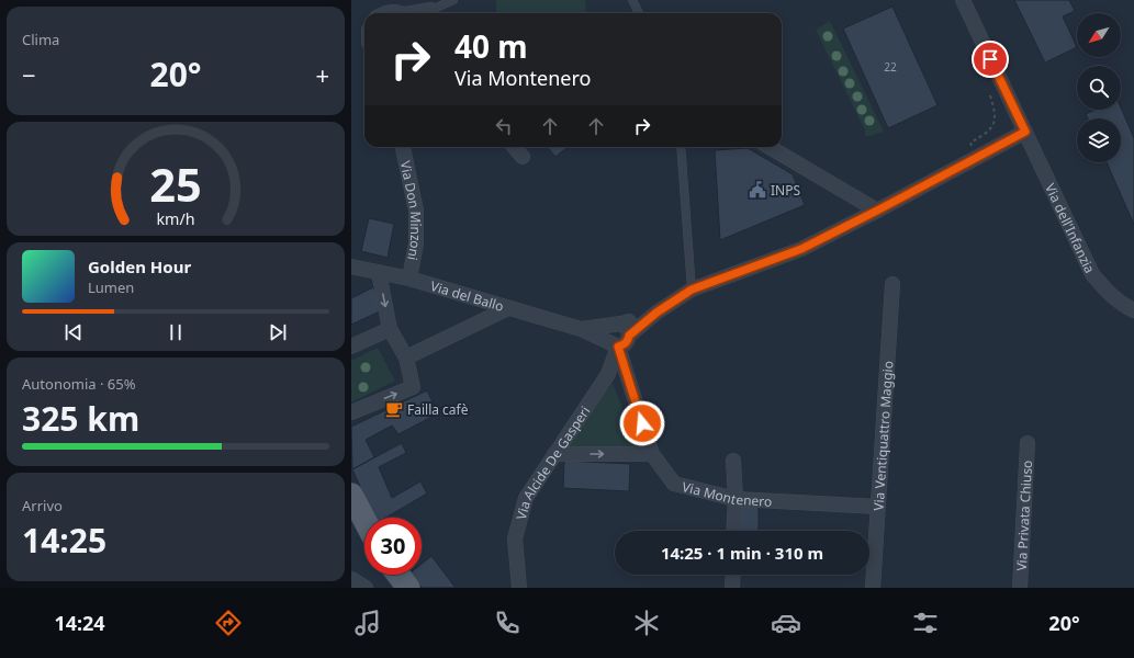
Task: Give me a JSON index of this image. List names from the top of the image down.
{
  "streets": {
    "street": [
      "Via Don Minzoni",
      "Via dell'Infanzia",
      "Via del Ballo",
      "Via Ventiquattro Maggio",
      "Via Alcide De Gasperi",
      "Via Montenero",
      "Via Privata Chiuso"
    ]
  },
  "crossings": [
    ["Via Don Minzoni", "Via del Ballo"],
    ["Via Ventiquattro Maggio", "Via Montenero"],
    ["Via Alcide De Gasperi", "Via Montenero"]
  ],
  "places": {
    "public building": ["INPS"],
    "cafe": ["Failla cafè"]
  },
  "house_numbers": ["22"],
  "north": "bottom left",
  "page": {
    "tile": [
      "Clima",
      ["Autonomia · 65%", "325 km"],
      ["Arrivo", "14:25"]
    ],
    "turn": ["40 m", "Via Montenero"],
    "heat": ["−", "20°", "+"],
    "song": ["Golden Hour", "Lumen"],
    "limit": "30",
    "trip": "14:25 · 1 min · 310 m",
    "tabs": ["14:24", "20°"],
    "gauge": ["25", "km/h"]
  }
}
